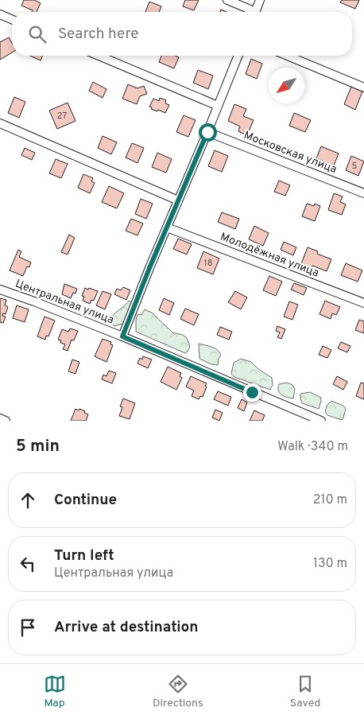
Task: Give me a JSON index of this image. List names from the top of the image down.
{
  "streets": {
    "street": ["Московская улица", "Молодёжная улица", "Центральная улица"]
  },
  "house_numbers": ["27", "5", "18"],
  "north": "bottom left",
  "page": {
    "search": "Search here",
    "heading": ["5 min", "Walk · 340 m"],
    "list": [
      ["Continue", "210 m"],
      ["Turn left", "Центральная улица", "130 m"],
      "Arrive at destination"
    ],
    "nav": ["Map", "Directions", "Saved"]
  }
}
